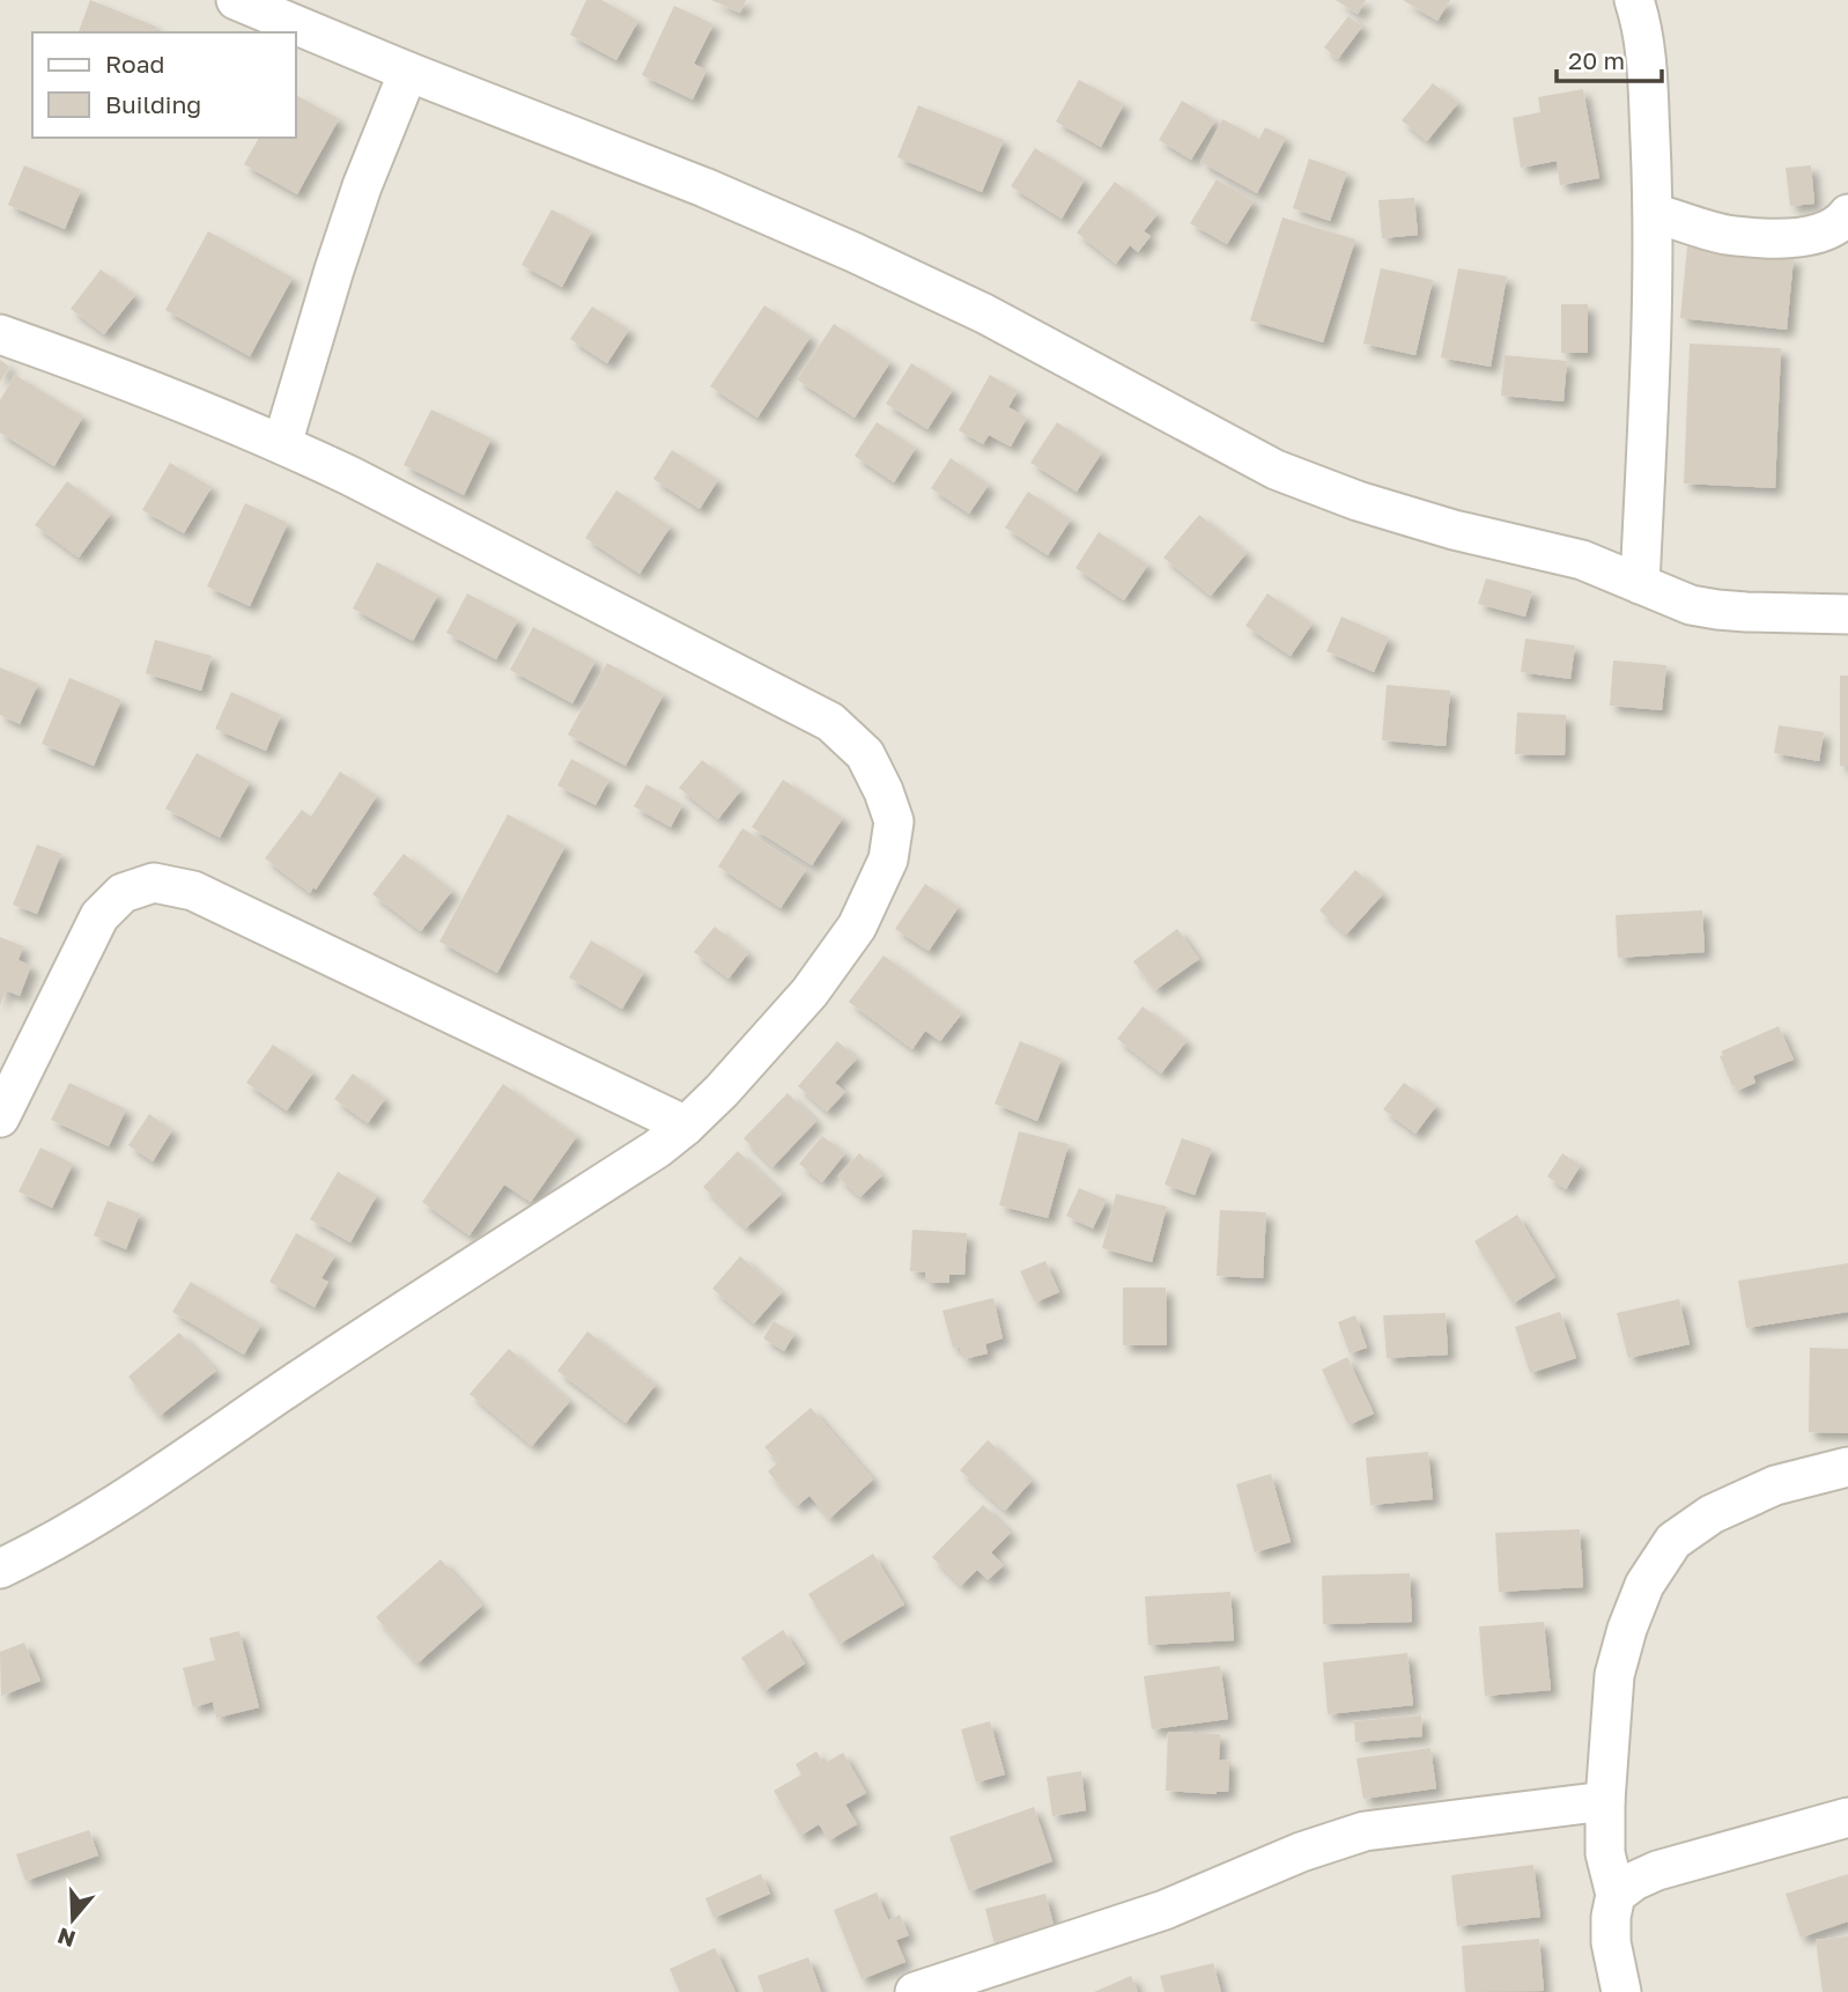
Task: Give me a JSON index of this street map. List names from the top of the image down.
{
  "legend": ["Road", "Building"],
  "scale_bar": "20 m",
  "north": "bottom"
}
